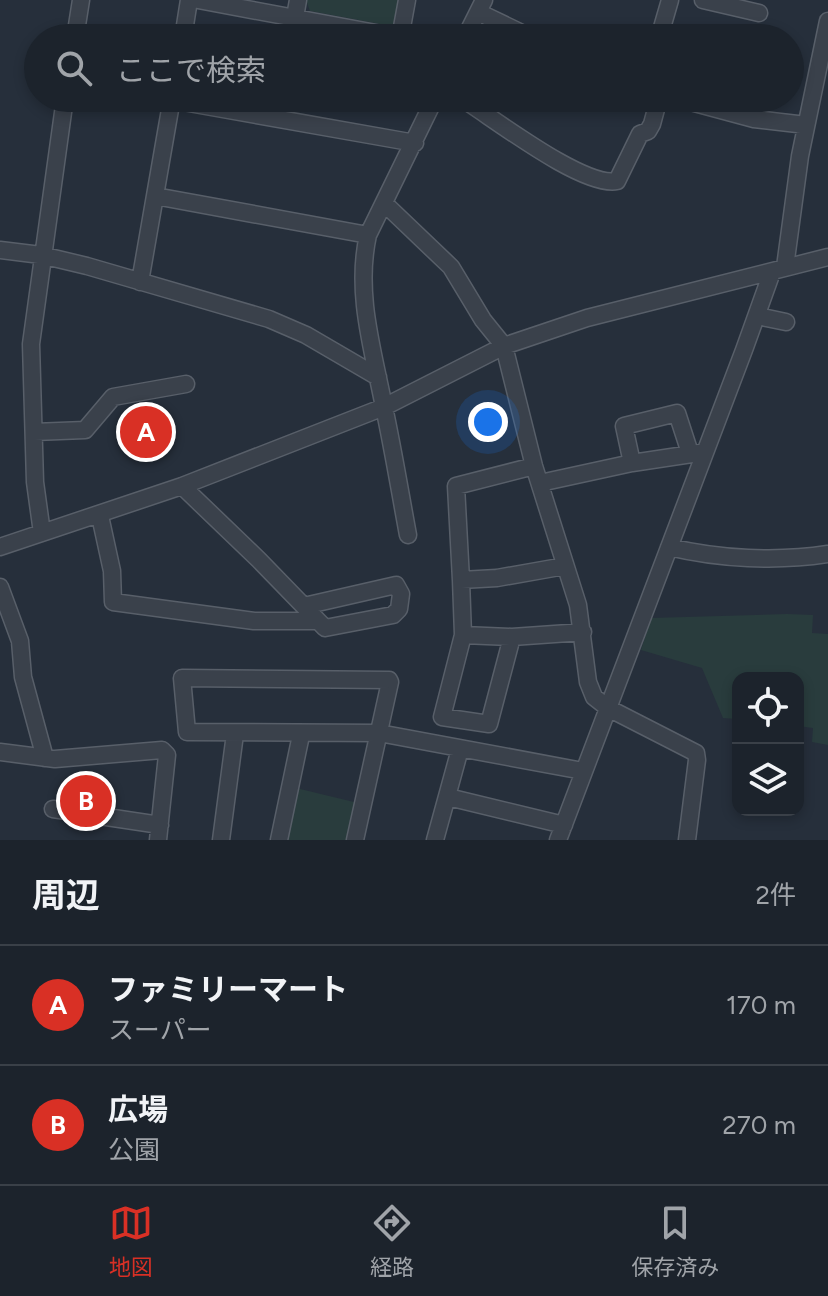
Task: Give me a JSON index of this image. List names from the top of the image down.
{
  "page": {
    "search": "ここで検索",
    "pins": ["A", "B"],
    "heading": ["周辺", "2件"],
    "list": [
      {
        "mark": "A",
        "name": "ファミリーマート",
        "note": "スーパー",
        "value": "170 m"
      },
      {
        "mark": "B",
        "name": "広場",
        "note": "公園",
        "value": "270 m"
      }
    ],
    "nav": ["地図", "経路", "保存済み"]
  }
}
